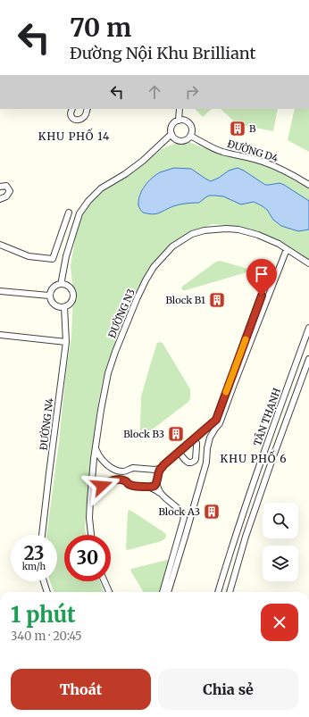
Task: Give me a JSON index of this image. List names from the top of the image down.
{
  "streets": {
    "street": [
      "ĐƯỜNG D4",
      "ĐƯỜNG N3",
      "TÂN THẠNH",
      "ĐƯỜNG N4"
    ]
  },
  "districts": ["KHU PHỐ 14", "KHU PHỐ 6"],
  "places": {
    "building": [
      "B",
      "Block B1",
      "Block B3",
      "Block A3"
    ]
  },
  "page": {
    "turn": ["70 m", "Đường Nội Khu Brilliant"],
    "speed": "23 km/h",
    "limit": "30",
    "heading": ["1 phút", "340 m · 20:45"],
    "buttons": ["Thoát", "Chia sẻ"]
  }
}
